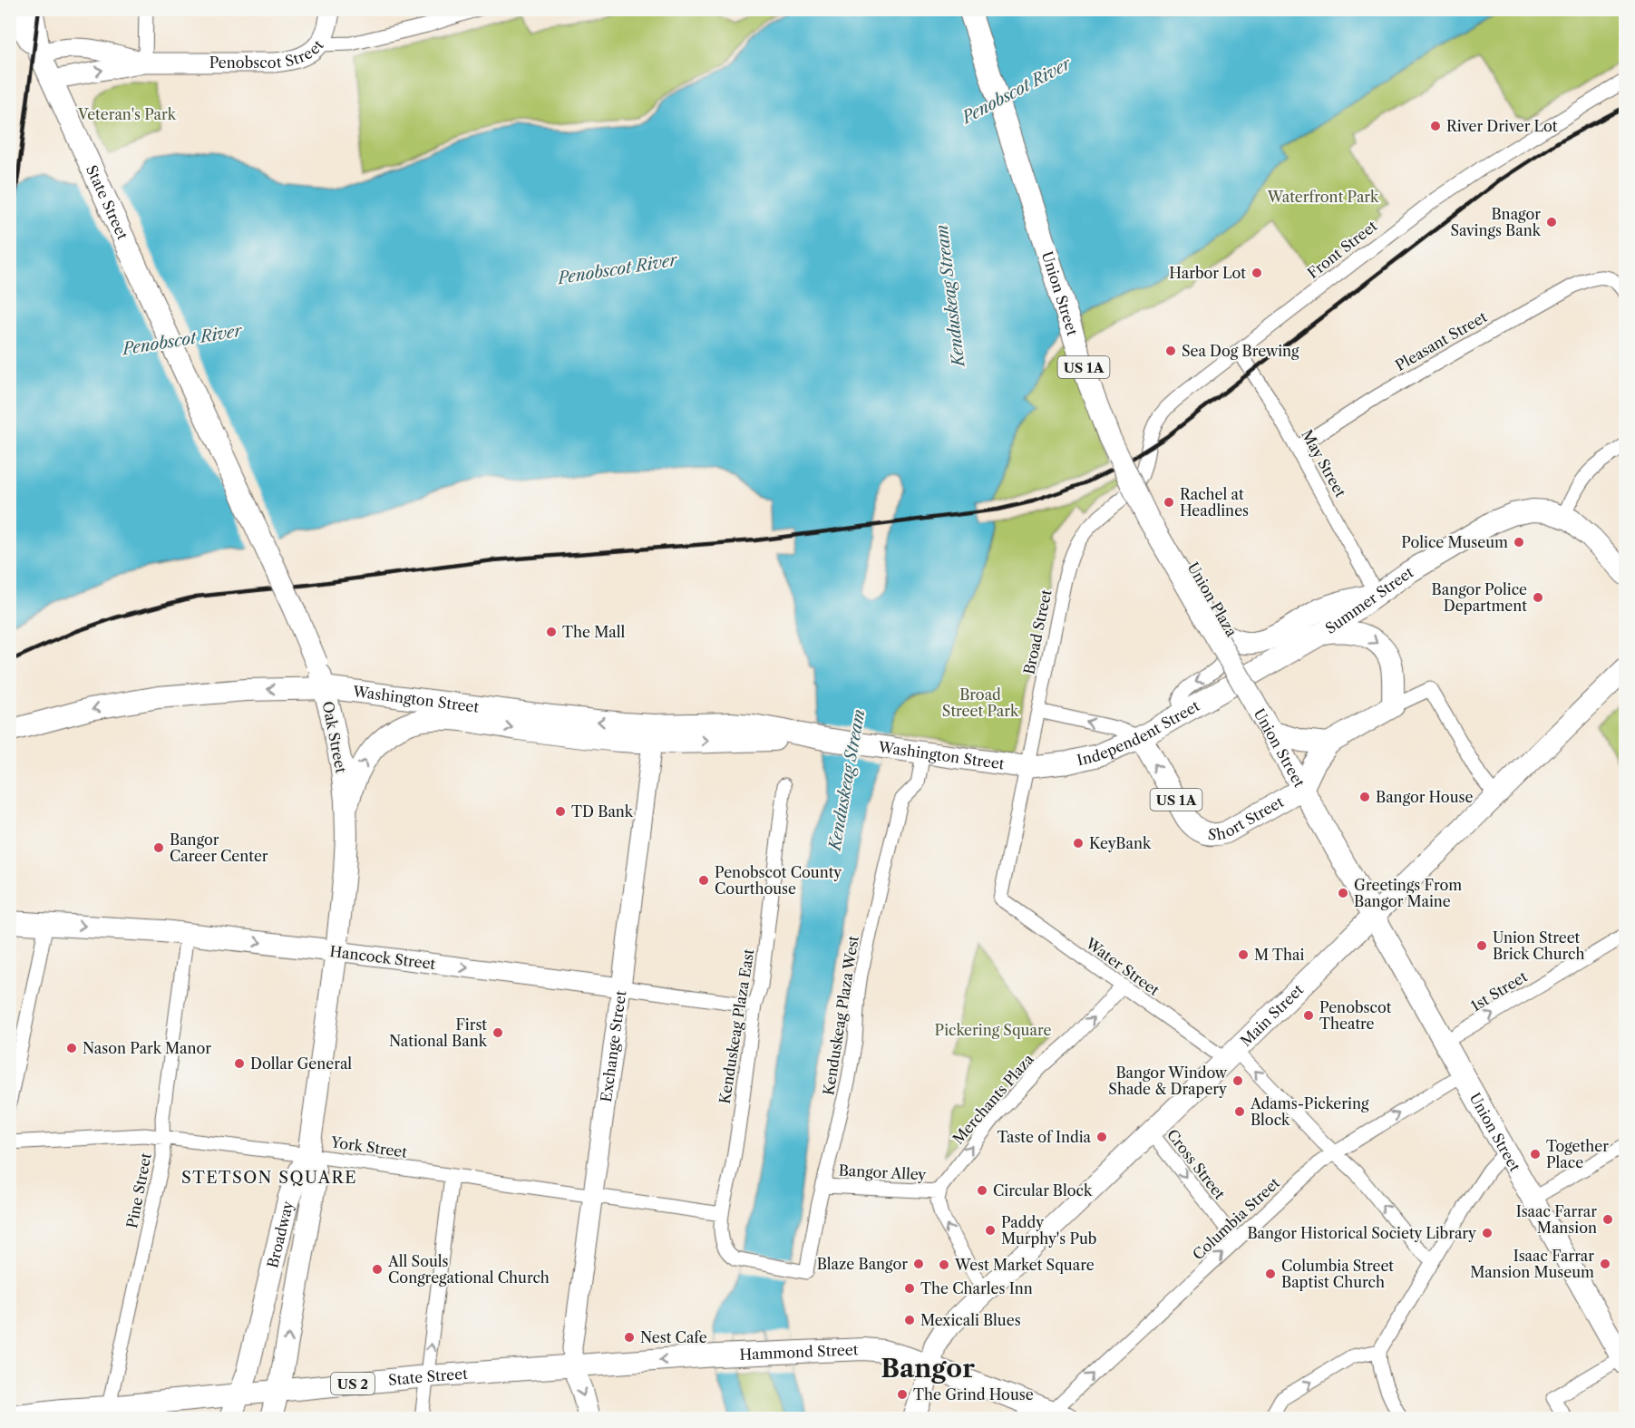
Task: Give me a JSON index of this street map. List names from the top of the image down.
{
  "streets": {
    "main road": [
      "State Street",
      "Union Street",
      "US 1A",
      "Summer Street",
      "Washington Street",
      "Independent Street",
      "Oak Street",
      "Short Street",
      "Hancock Street",
      "Main Street",
      "Broadway",
      "Hammond Street",
      "US 2"
    ],
    "street": [
      "Penobscot Street",
      "Front Street",
      "Pleasant Street",
      "May Street",
      "Union Plaza",
      "Broad Street",
      "Water Street",
      "1st Street",
      "Kenduskeag Plaza West",
      "Kenduskeag Plaza East",
      "Exchange Street",
      "Merchants Plaza",
      "York Street",
      "Cross Street",
      "Bangor Alley",
      "Pine Street",
      "Columbia Street"
    ]
  },
  "crossings": [
    ["State Street", "Oak Street"],
    ["State Street", "Exchange Street"],
    ["State Street", "Pine Street"],
    ["State Street", "Broadway"],
    ["State Street", "Hammond Street"],
    ["Front Street", "May Street"],
    ["Front Street", "Union Plaza"],
    ["Front Street", "Broad Street"],
    ["Union Street", "US 1A"],
    ["Union Street", "Short Street"],
    ["Union Street", "1st Street"],
    ["Union Street", "Main Street"],
    ["Union Street", "Columbia Street"],
    ["Pleasant Street", "May Street"],
    ["US 1A", "May Street"],
    ["US 1A", "Summer Street"],
    ["May Street", "Summer Street"],
    ["Union Plaza", "Broad Street"],
    ["Union Plaza", "Independent Street"],
    ["Summer Street", "Independent Street"],
    ["Broad Street", "Washington Street"],
    ["Broad Street", "Independent Street"],
    ["Broad Street", "Water Street"],
    ["Washington Street", "Independent Street"],
    ["Washington Street", "Oak Street"],
    ["Washington Street", "Kenduskeag Plaza West"],
    ["Washington Street", "Exchange Street"],
    ["Independent Street", "Short Street"],
    ["Oak Street", "Hancock Street"],
    ["Oak Street", "York Street"],
    ["Oak Street", "Broadway"],
    ["Hancock Street", "Kenduskeag Plaza East"],
    ["Hancock Street", "Exchange Street"],
    ["Hancock Street", "Pine Street"],
    ["Water Street", "Main Street"],
    ["Water Street", "Merchants Plaza"],
    ["Water Street", "Columbia Street"],
    ["Main Street", "Cross Street"],
    ["Main Street", "Hammond Street"],
    ["Kenduskeag Plaza West", "Kenduskeag Plaza East"],
    ["Kenduskeag Plaza West", "Bangor Alley"],
    ["Kenduskeag Plaza East", "York Street"],
    ["Exchange Street", "York Street"],
    ["Merchants Plaza", "Bangor Alley"],
    ["York Street", "Pine Street"],
    ["York Street", "Broadway"],
    ["Cross Street", "Columbia Street"],
    ["Columbia Street", "Hammond Street"]
  ],
  "one_way": [
    "Union Plaza",
    "Hancock Street",
    "Water Street",
    "1st Street",
    "Merchants Plaza",
    "Cross Street",
    "Columbia Street"
  ],
  "districts": ["STETSON SQUARE", "Bangor"],
  "water": ["Penobscot River", "Kenduskeag Stream"],
  "parks": [
    "Veteran's Park",
    "Waterfront Park",
    "Broad Street Park",
    "Pickering Square"
  ],
  "places": [
    "River Driver Lot",
    "Bnagor Savings Bank",
    "Harbor Lot",
    "Sea Dog Brewing",
    "Rachel at Headlines",
    "Police Museum",
    "Bangor Police Department",
    "The Mall",
    "Bangor House",
    "TD Bank",
    "KeyBank",
    "Bangor Career Center",
    "Penobscot County Courthouse",
    "Greetings From Bangor Maine",
    "Union Street Brick Church",
    "M Thai",
    "Penobscot Theatre",
    "First National Bank",
    "Nason Park Manor",
    "Dollar General",
    "Bangor Window Shade & Drapery",
    "Adams-Pickering Block",
    "Taste of India",
    "Together Place",
    "Circular Block",
    "Isaac Farrar Mansion",
    "Paddy Murphy's Pub",
    "Bangor Historical Society Library",
    "Blaze Bangor",
    "Isaac Farrar Mansion Museum",
    "West Market Square",
    "All Souls Congregational Church",
    "Columbia Street Baptist Church",
    "The Charles Inn",
    "Mexicali Blues",
    "Nest Cafe",
    "The Grind House"
  ]
}
